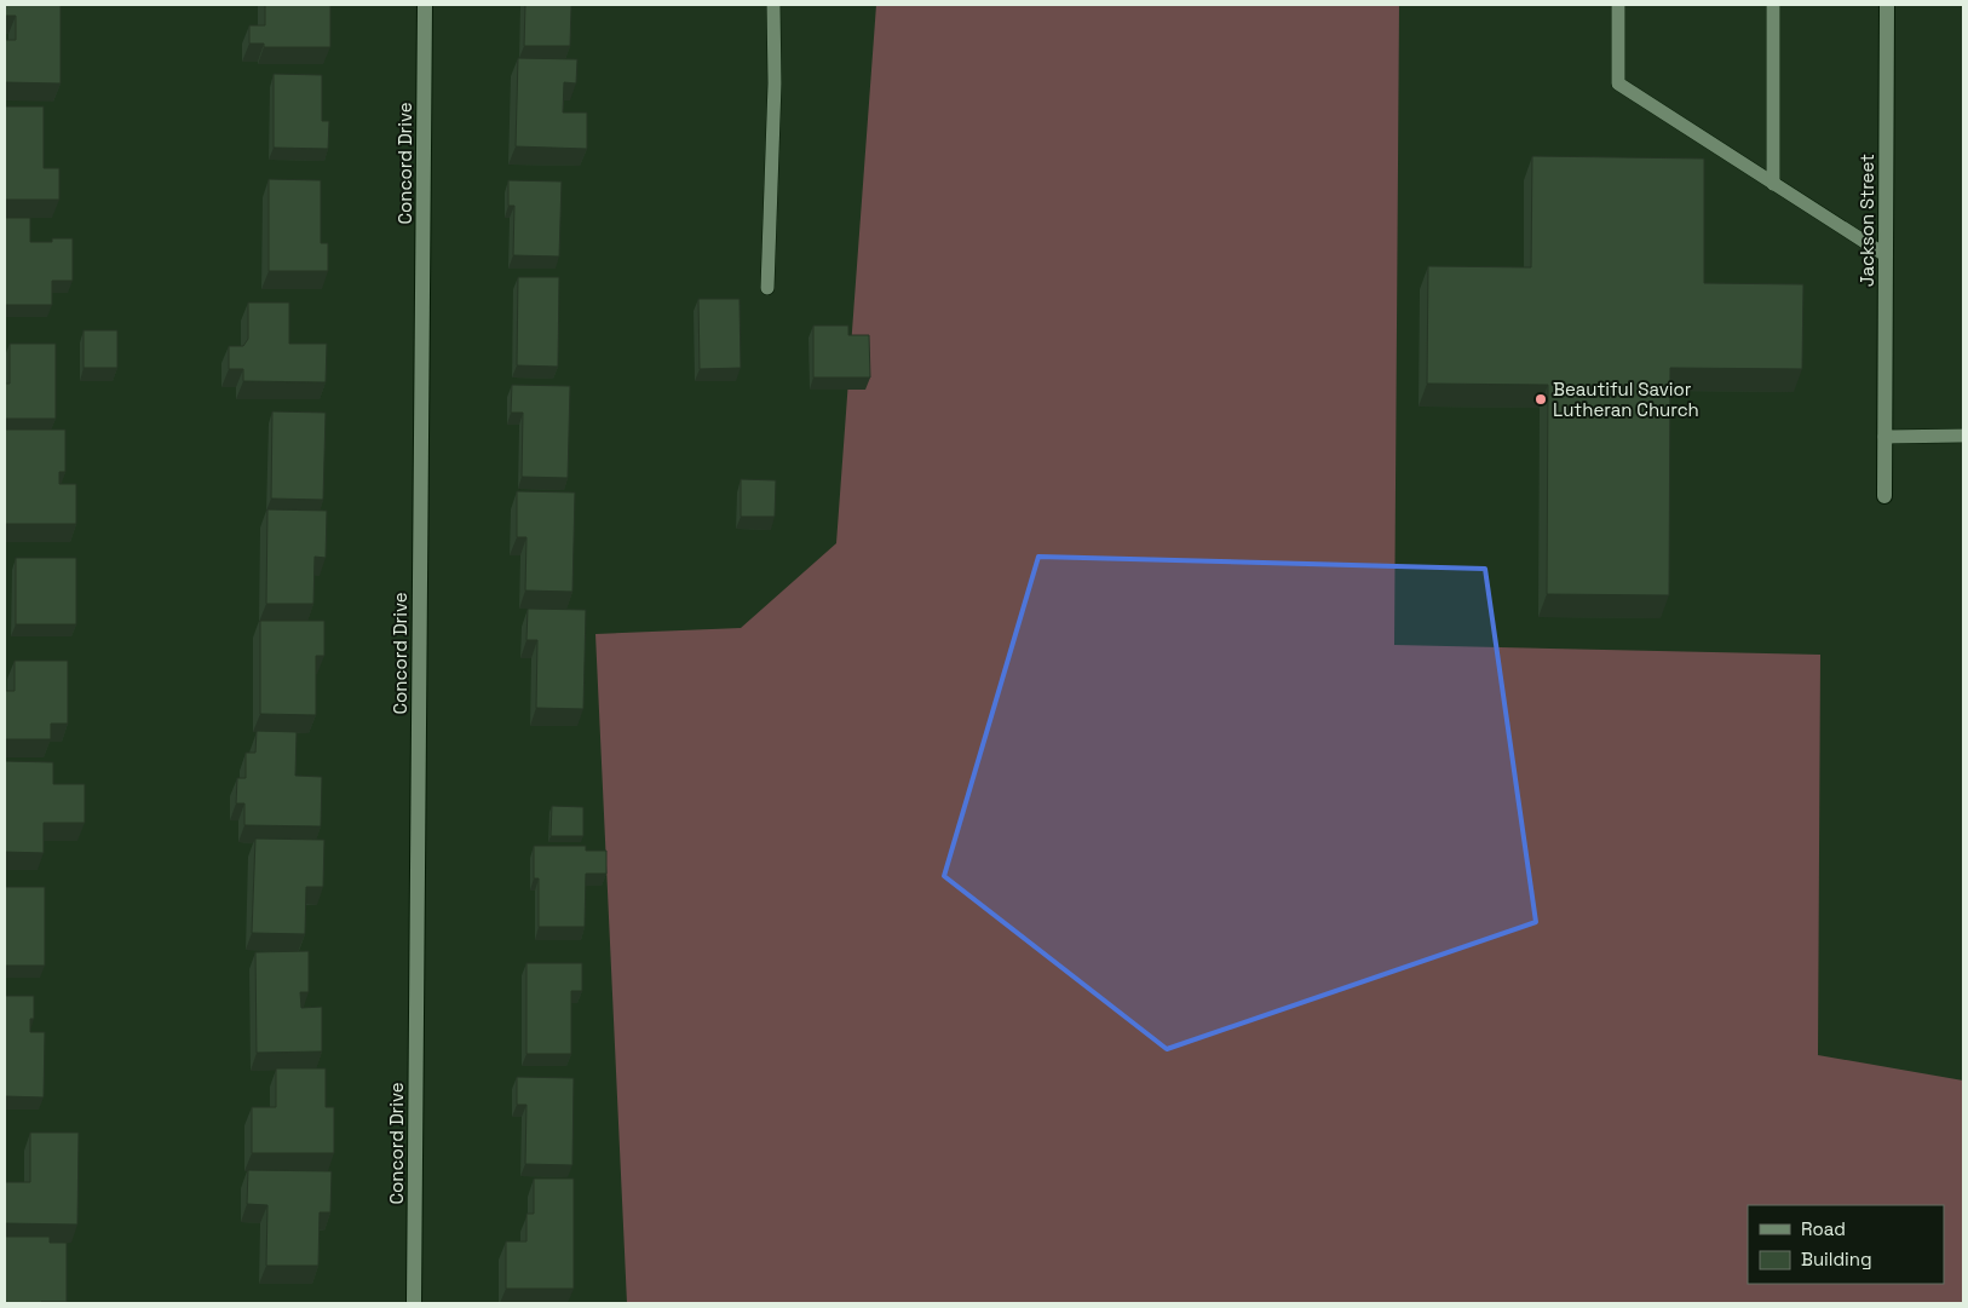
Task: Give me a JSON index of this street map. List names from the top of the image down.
{
  "streets": {
    "street": ["Concord Drive", "Jackson Street"]
  },
  "places": ["Beautiful Savior Lutheran Church"],
  "legend": ["Road", "Building"]
}
